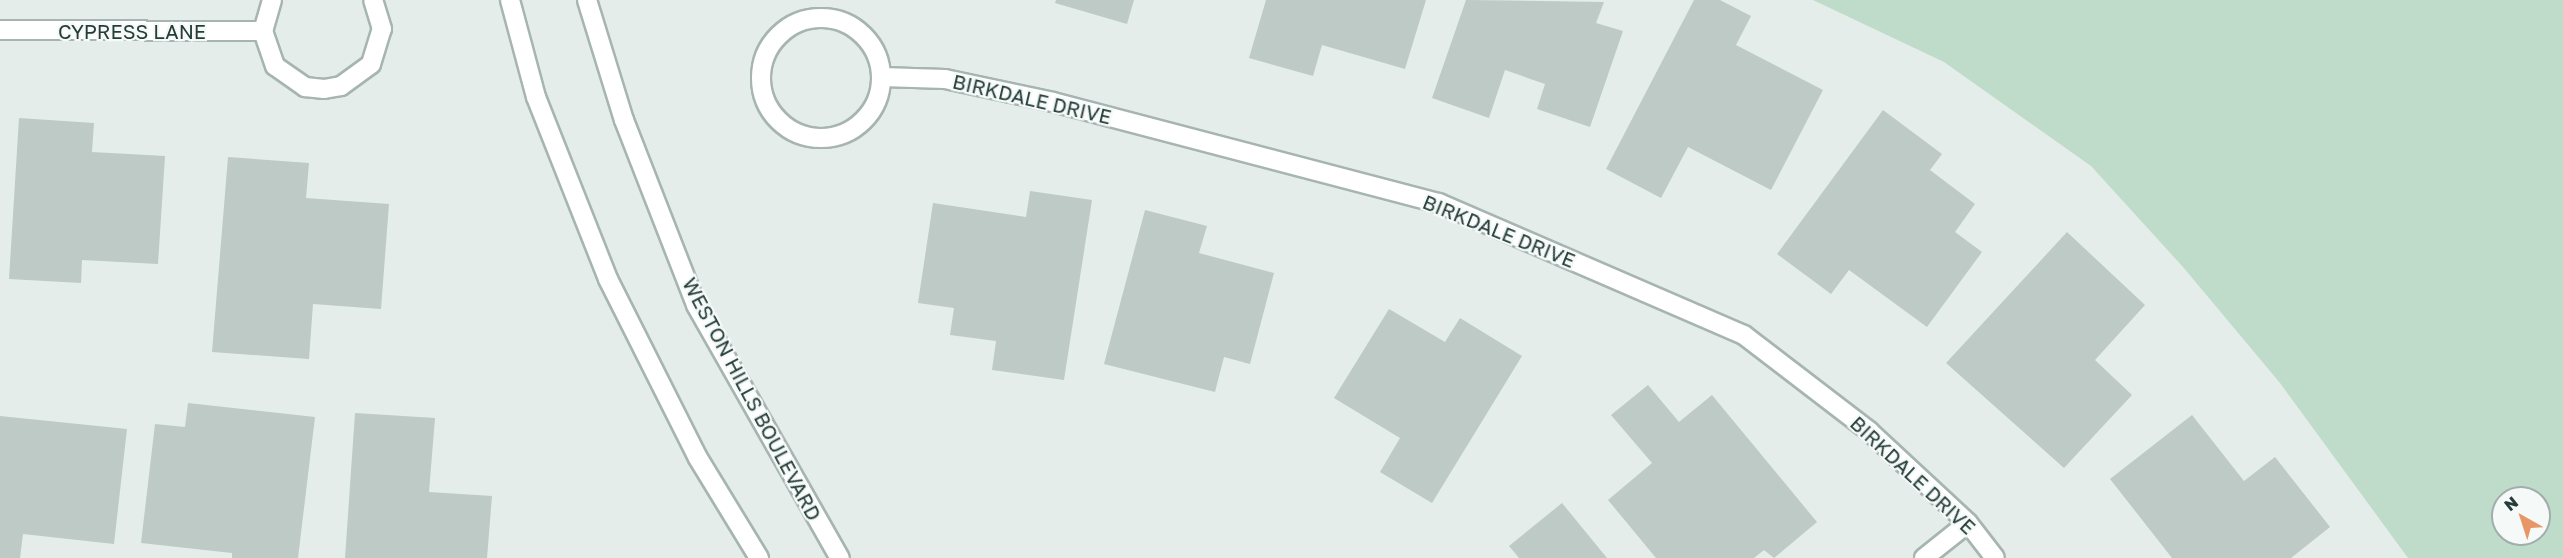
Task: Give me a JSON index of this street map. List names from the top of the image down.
{
  "streets": {
    "street": ["CYPRESS LANE", "BIRKDALE DRIVE", "WESTON HILLS BOULEVARD"]
  },
  "north": "top left"
}
